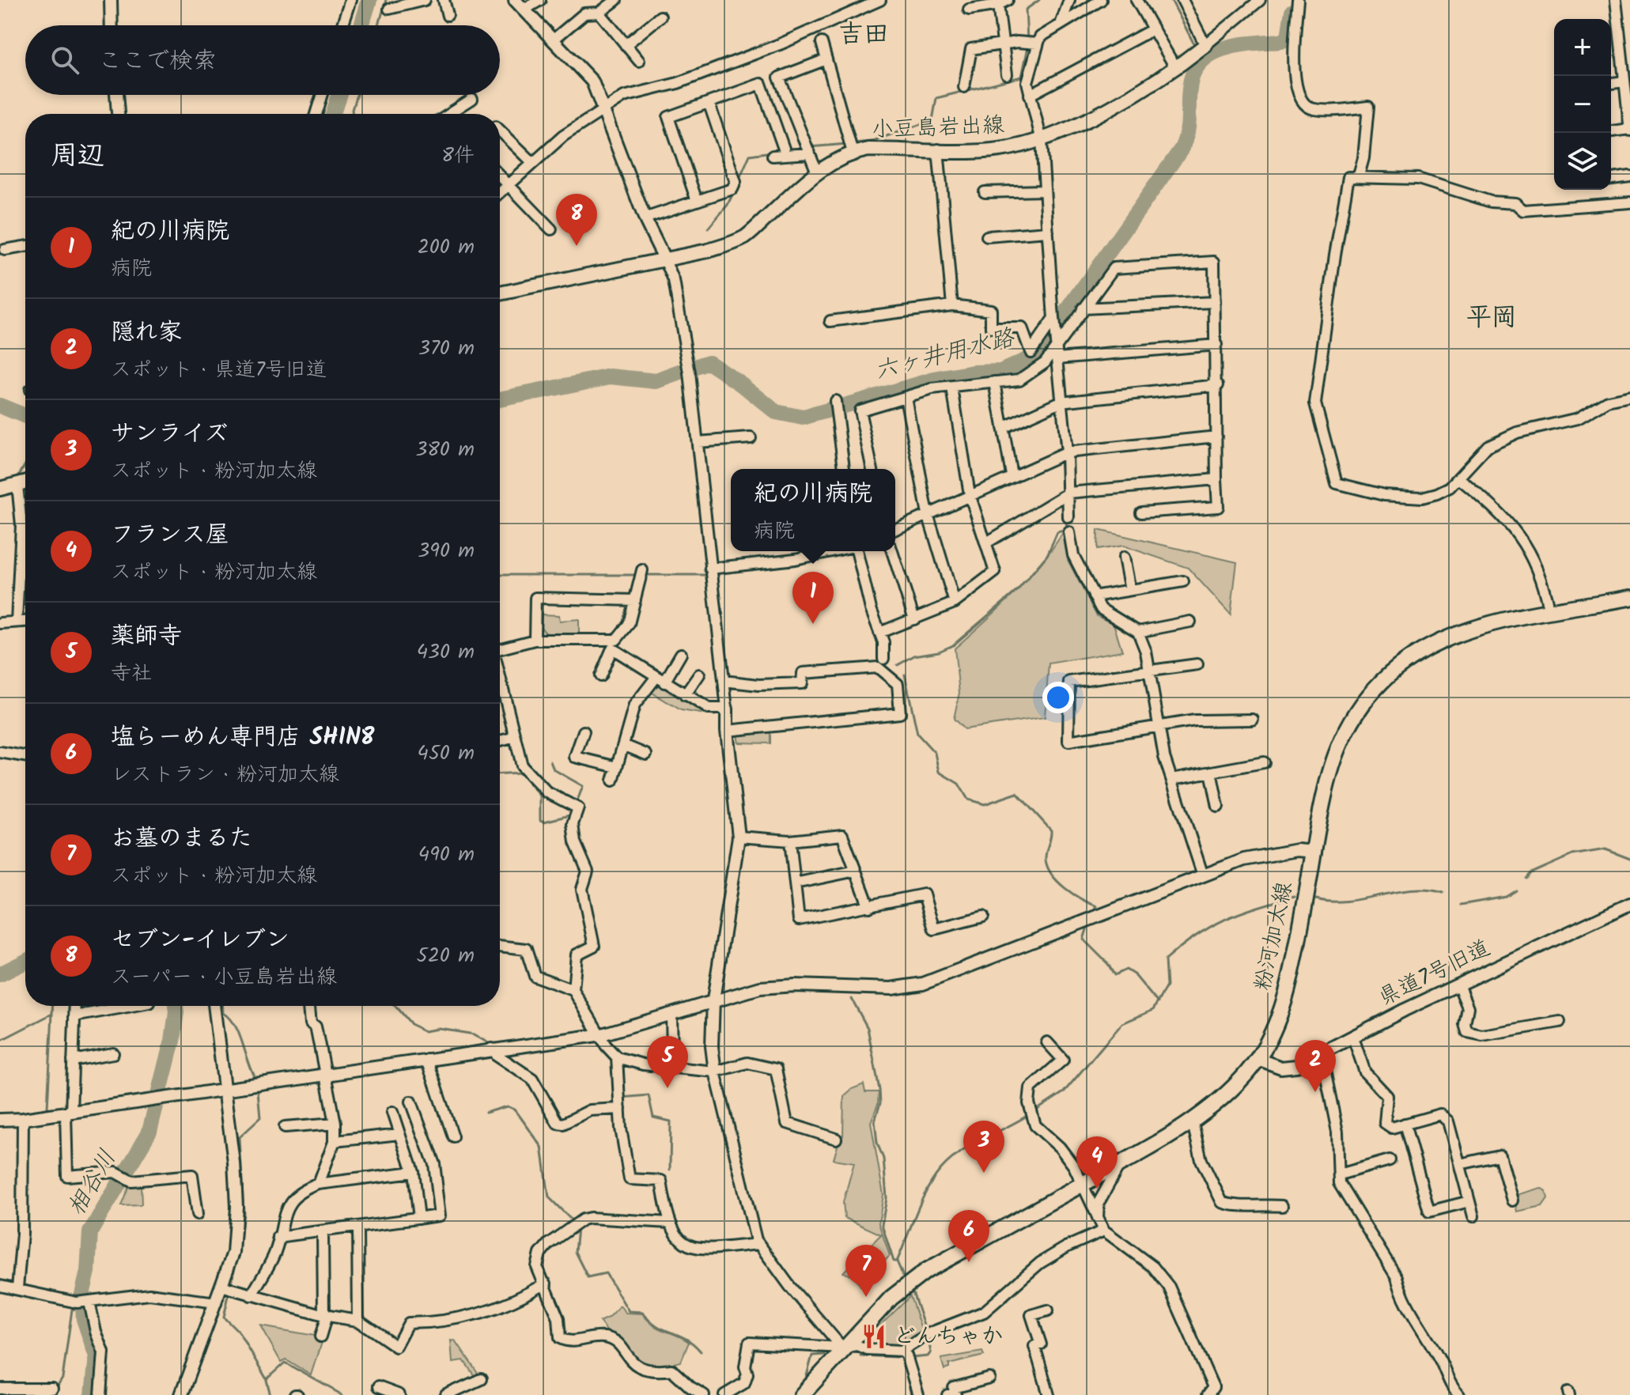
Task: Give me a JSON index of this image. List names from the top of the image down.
{
  "streets": {
    "main road": ["小豆島岩出線", "粉河加太線"],
    "street": ["県道7号旧道"]
  },
  "crossings": [
    ["粉河加太線", "県道7号旧道"]
  ],
  "districts": ["吉田", "平岡"],
  "water": ["六ヶ井用水路", "相谷川"],
  "places": {
    "restaurant": ["どんちゃか"]
  },
  "page": {
    "map_buttons": ["+", "−"],
    "search": "ここで検索",
    "heading": ["周辺", "8件"],
    "pins": [
      "8",
      "1",
      "5",
      "2",
      "3",
      "4",
      "6",
      "7"
    ],
    "list": [
      {
        "mark": "1",
        "name": "紀の川病院",
        "note": "病院",
        "value": "200 m"
      },
      {
        "mark": "2",
        "name": "隠れ家",
        "note": "スポット · 県道7号旧道",
        "value": "370 m"
      },
      {
        "mark": "3",
        "name": "サンライズ",
        "note": "スポット · 粉河加太線",
        "value": "380 m"
      },
      {
        "mark": "4",
        "name": "フランス屋",
        "note": "スポット · 粉河加太線",
        "value": "390 m"
      },
      {
        "mark": "5",
        "name": "薬師寺",
        "note": "寺社",
        "value": "430 m"
      },
      {
        "mark": "6",
        "name": "塩らーめん専門店 SHIN8",
        "note": "レストラン · 粉河加太線",
        "value": "450 m"
      },
      {
        "mark": "7",
        "name": "お墓のまるた",
        "note": "スポット · 粉河加太線",
        "value": "490 m"
      },
      {
        "mark": "8",
        "name": "セブン-イレブン",
        "note": "スーパー · 小豆島岩出線",
        "value": "520 m"
      }
    ],
    "popup": ["紀の川病院", "病院"]
  }
}
